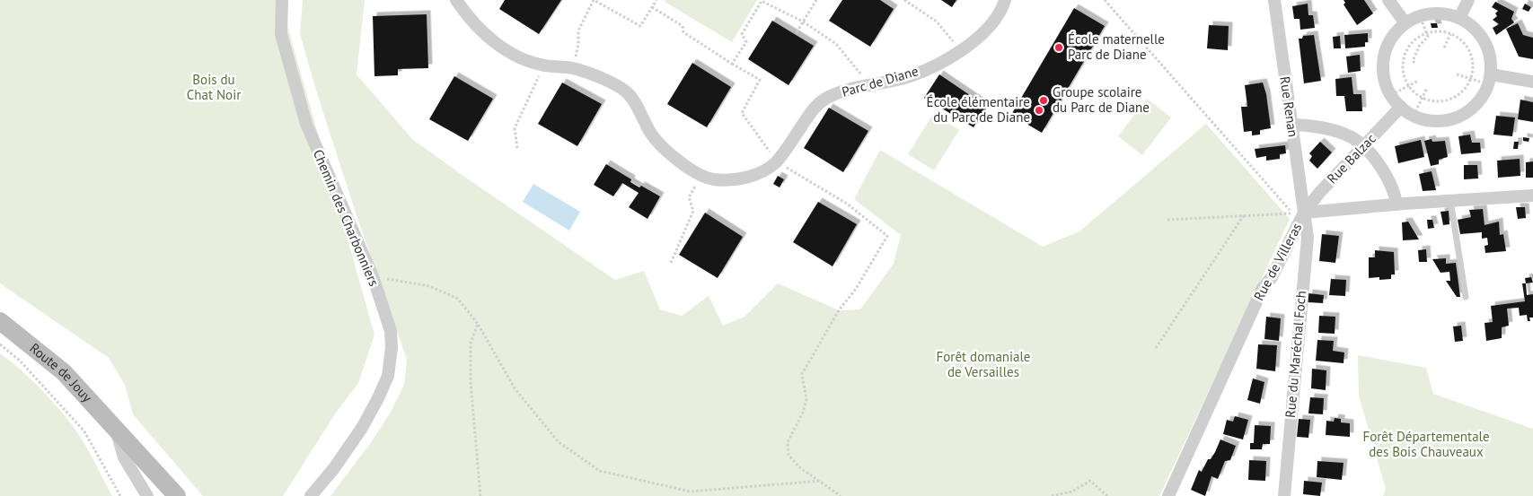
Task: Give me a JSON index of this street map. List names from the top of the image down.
{
  "streets": {
    "main road": ["Route de Jouy"],
    "street": [
      "Parc de Diane",
      "Rue Renan",
      "Rue Balzac",
      "Chemin des Charbonniers",
      "Rue de Villeras",
      "Rue du Maréchal Foch"
    ]
  },
  "crossings": [
    ["Rue Renan", "Rue Balzac"],
    ["Rue Renan", "Rue de Villeras"],
    ["Rue Renan", "Rue du Maréchal Foch"],
    ["Rue Balzac", "Rue de Villeras"],
    ["Rue Balzac", "Rue du Maréchal Foch"],
    ["Rue de Villeras", "Rue du Maréchal Foch"]
  ],
  "parks": ["Bois du Chat Noir", "Forêt domaniale de Versailles", "Forêt Départementale des Bois Chauveaux"],
  "places": ["École maternelle Parc de Diane", "Groupe scolaire du Parc de Diane", "École élémentaire du Parc de Diane"]
}
